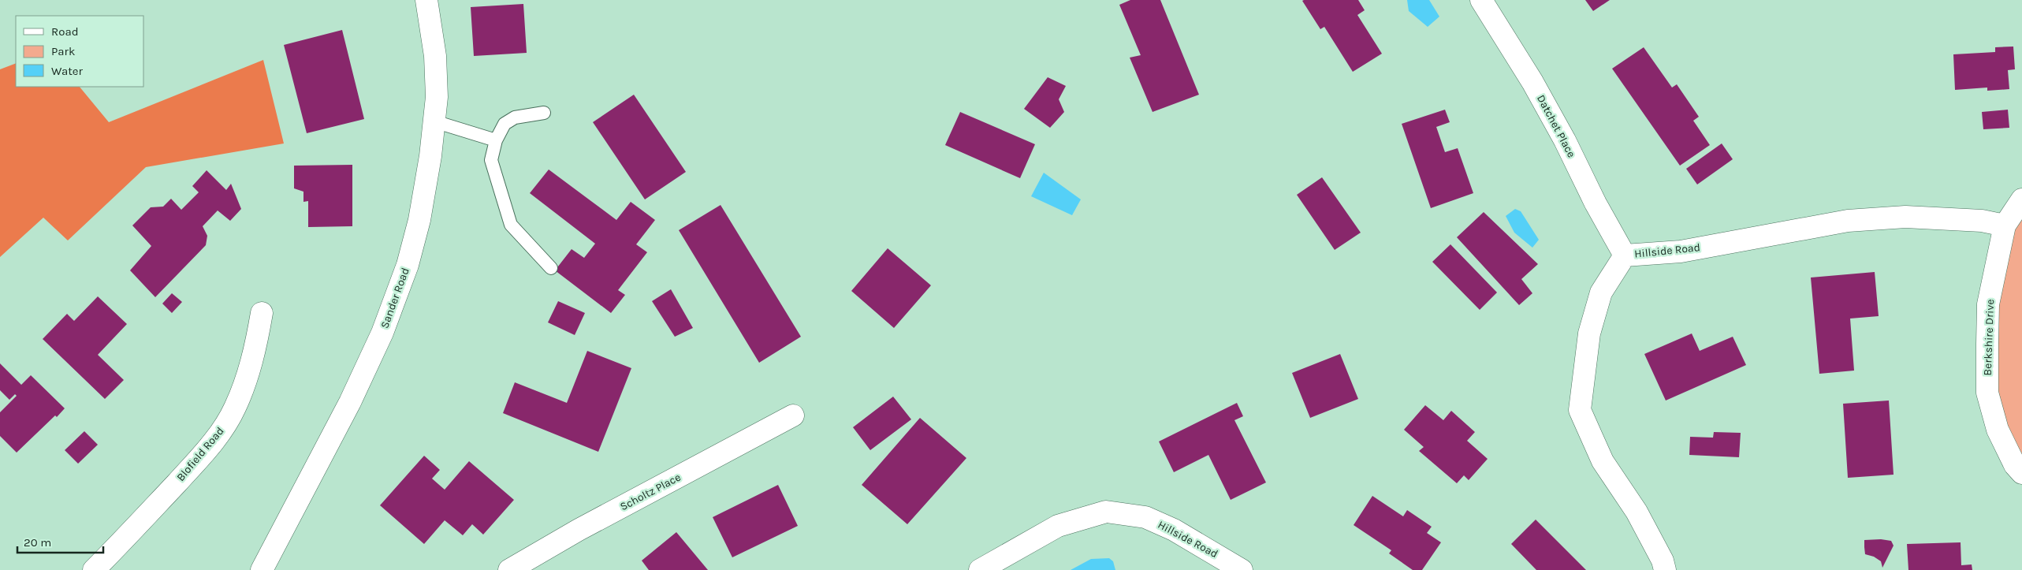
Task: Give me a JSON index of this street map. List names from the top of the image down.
{
  "streets": {
    "street": [
      "Datchet Place",
      "Hillside Road",
      "Sander Road",
      "Berkshire Drive",
      "Blofield Road",
      "Scholtz Place"
    ]
  },
  "crossings": [
    ["Datchet Place", "Hillside Road"],
    ["Hillside Road", "Berkshire Drive"]
  ],
  "legend": ["Road", "Park", "Water"],
  "scale_bar": "20 m"
}
